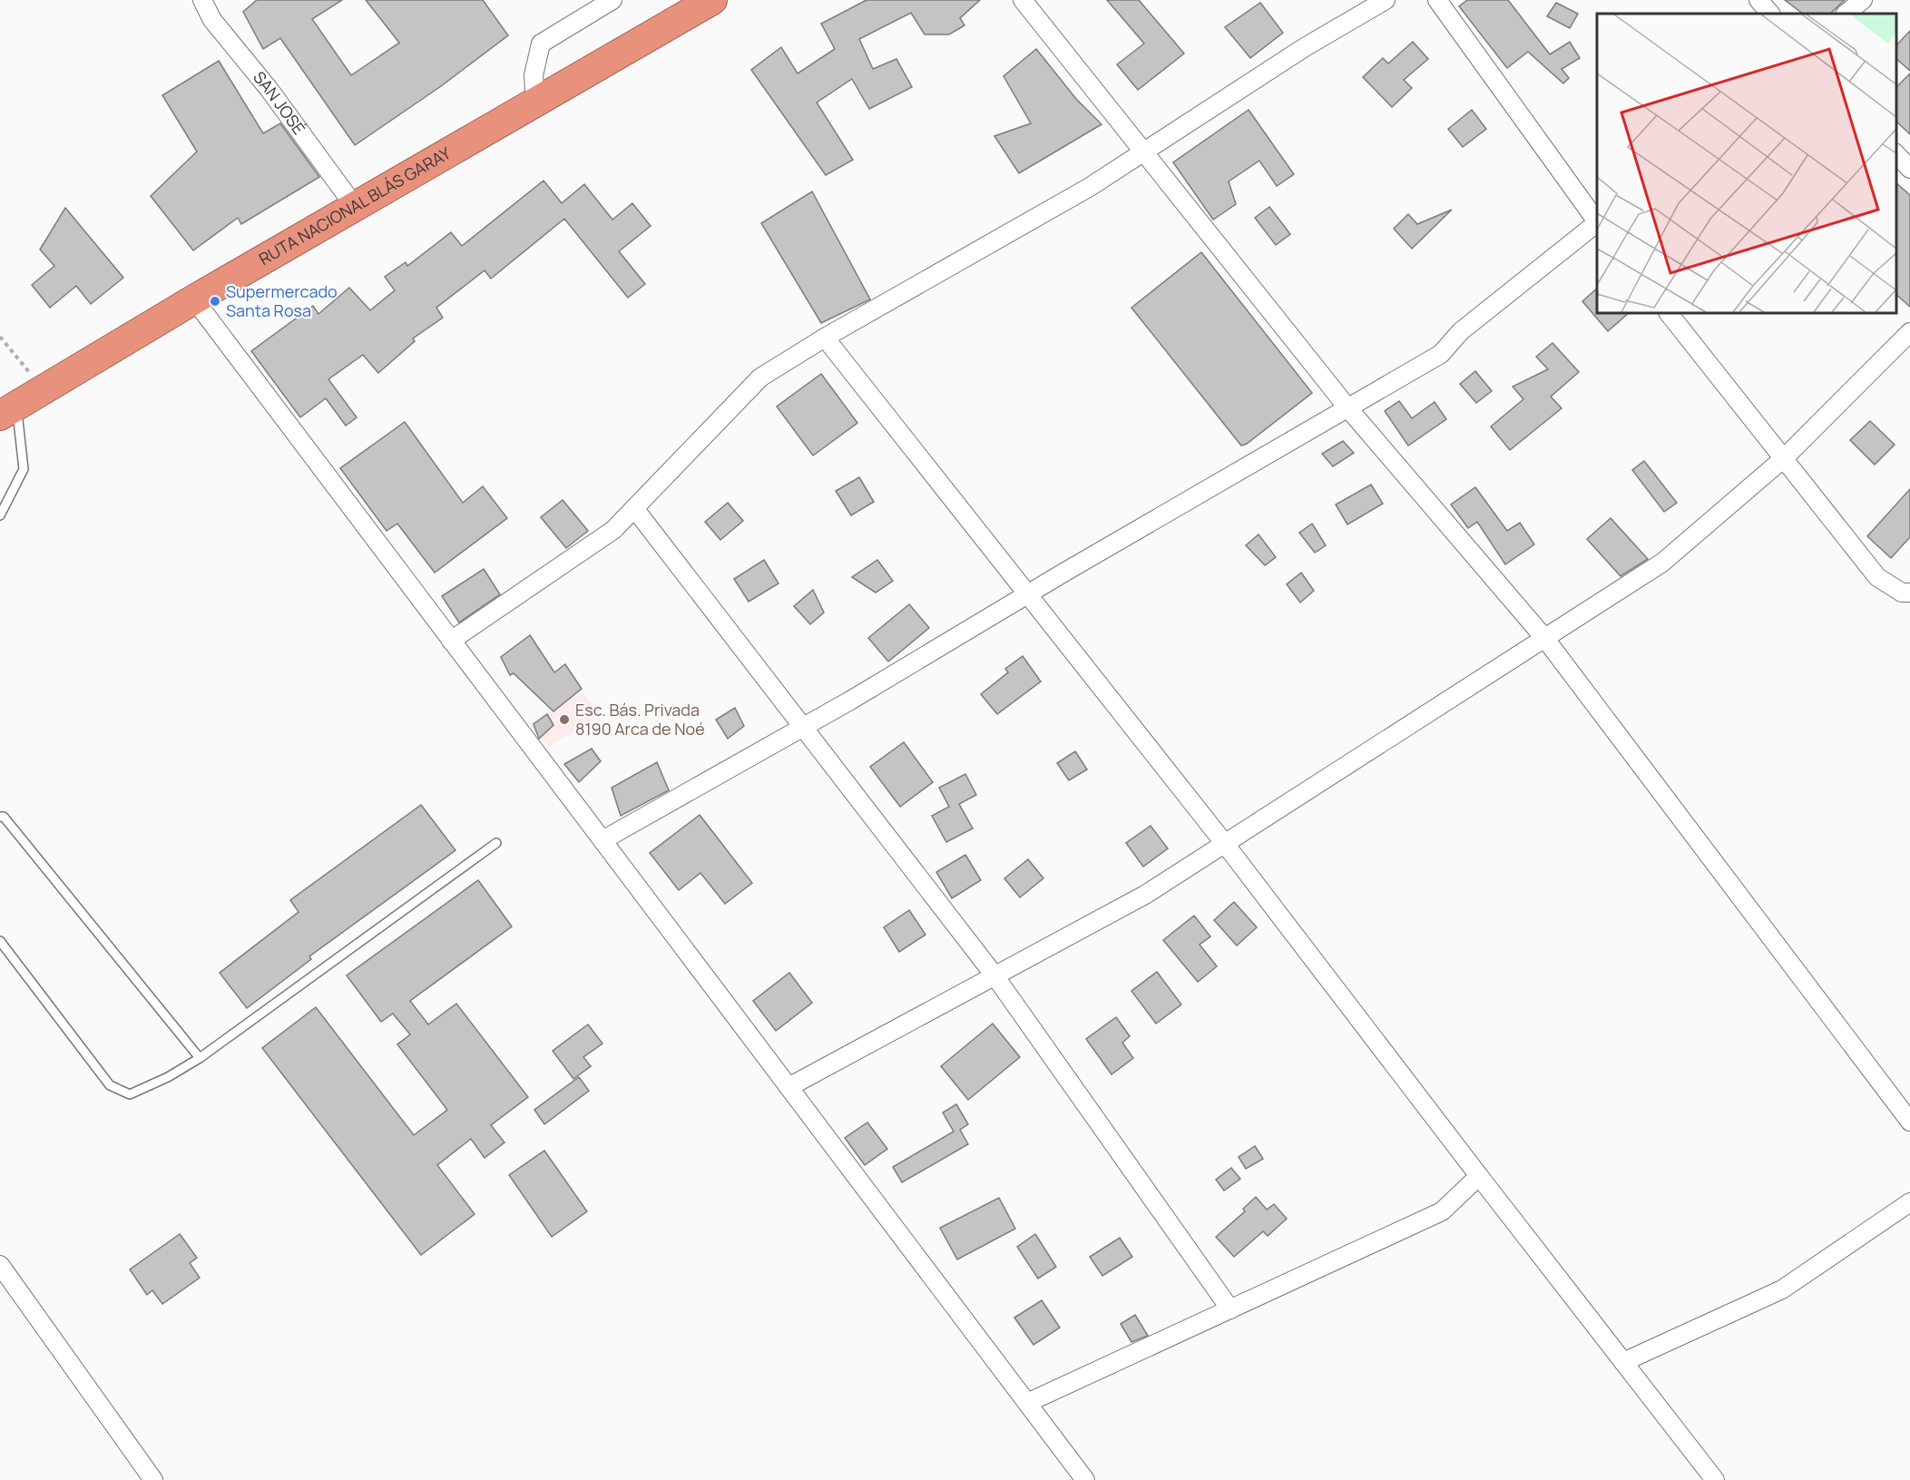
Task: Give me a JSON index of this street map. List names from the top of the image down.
{
  "streets": {
    "highway": ["RUTA NACIONAL BLÁS GARAY"],
    "street": ["SAN JOSÉ"]
  },
  "crossings": [
    ["SAN JOSÉ", "RUTA NACIONAL BLÁS GARAY"]
  ],
  "places": ["Supermercado Santa Rosa", "Esc. Bás. Privada 8190 Arca de Noé"]
}
